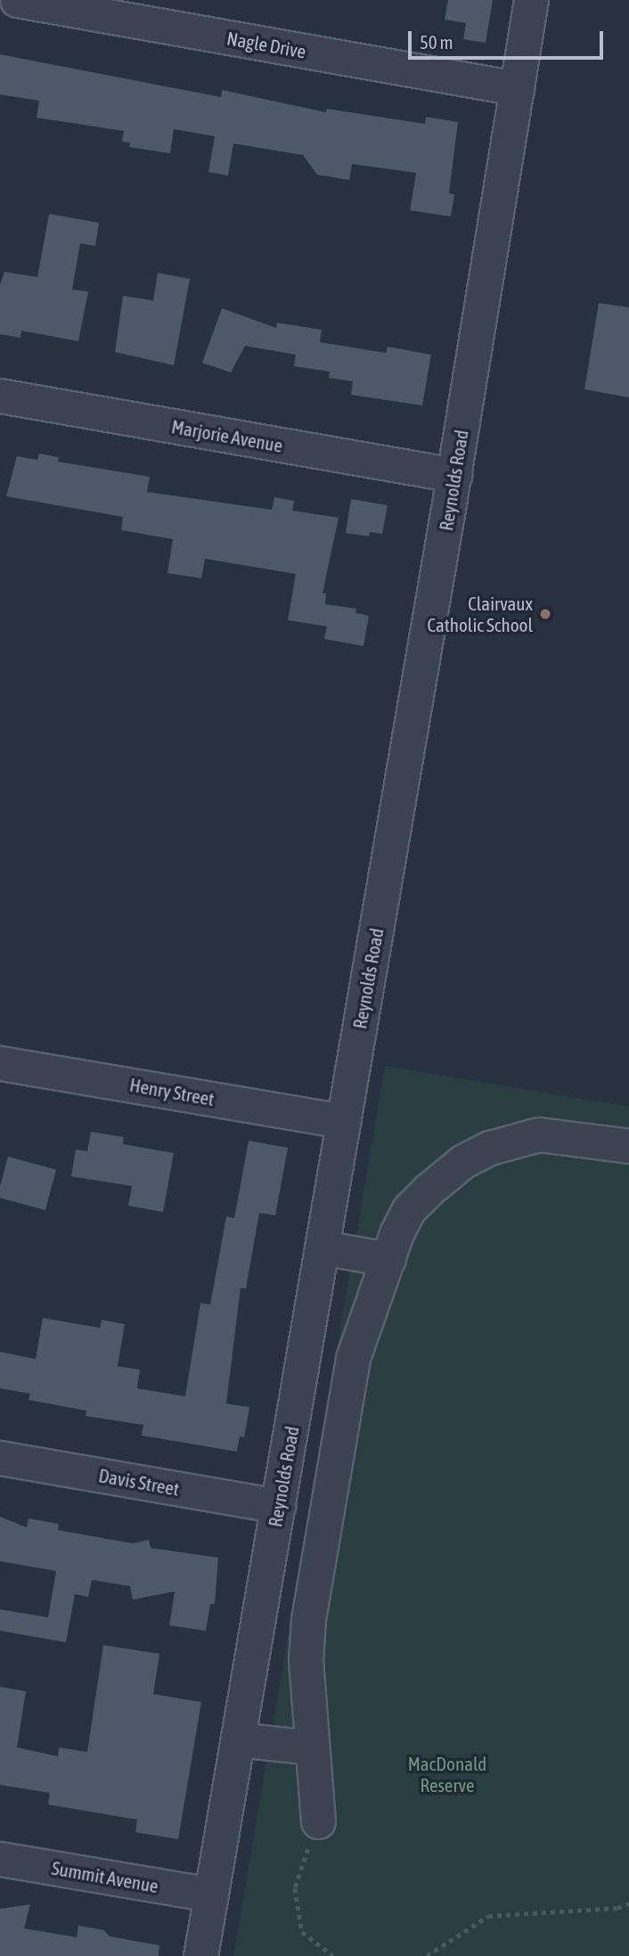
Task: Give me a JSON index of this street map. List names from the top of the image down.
{
  "streets": {
    "street": [
      "Nagle Drive",
      "Marjorie Avenue",
      "Reynolds Road",
      "Henry Street",
      "Davis Street",
      "Summit Avenue"
    ]
  },
  "crossings": [
    ["Nagle Drive", "Reynolds Road"],
    ["Marjorie Avenue", "Reynolds Road"],
    ["Reynolds Road", "Henry Street"],
    ["Reynolds Road", "Davis Street"],
    ["Reynolds Road", "Summit Avenue"]
  ],
  "parks": ["MacDonald Reserve"],
  "places": ["Clairvaux Catholic School"],
  "scale_bar": "50 m"
}
